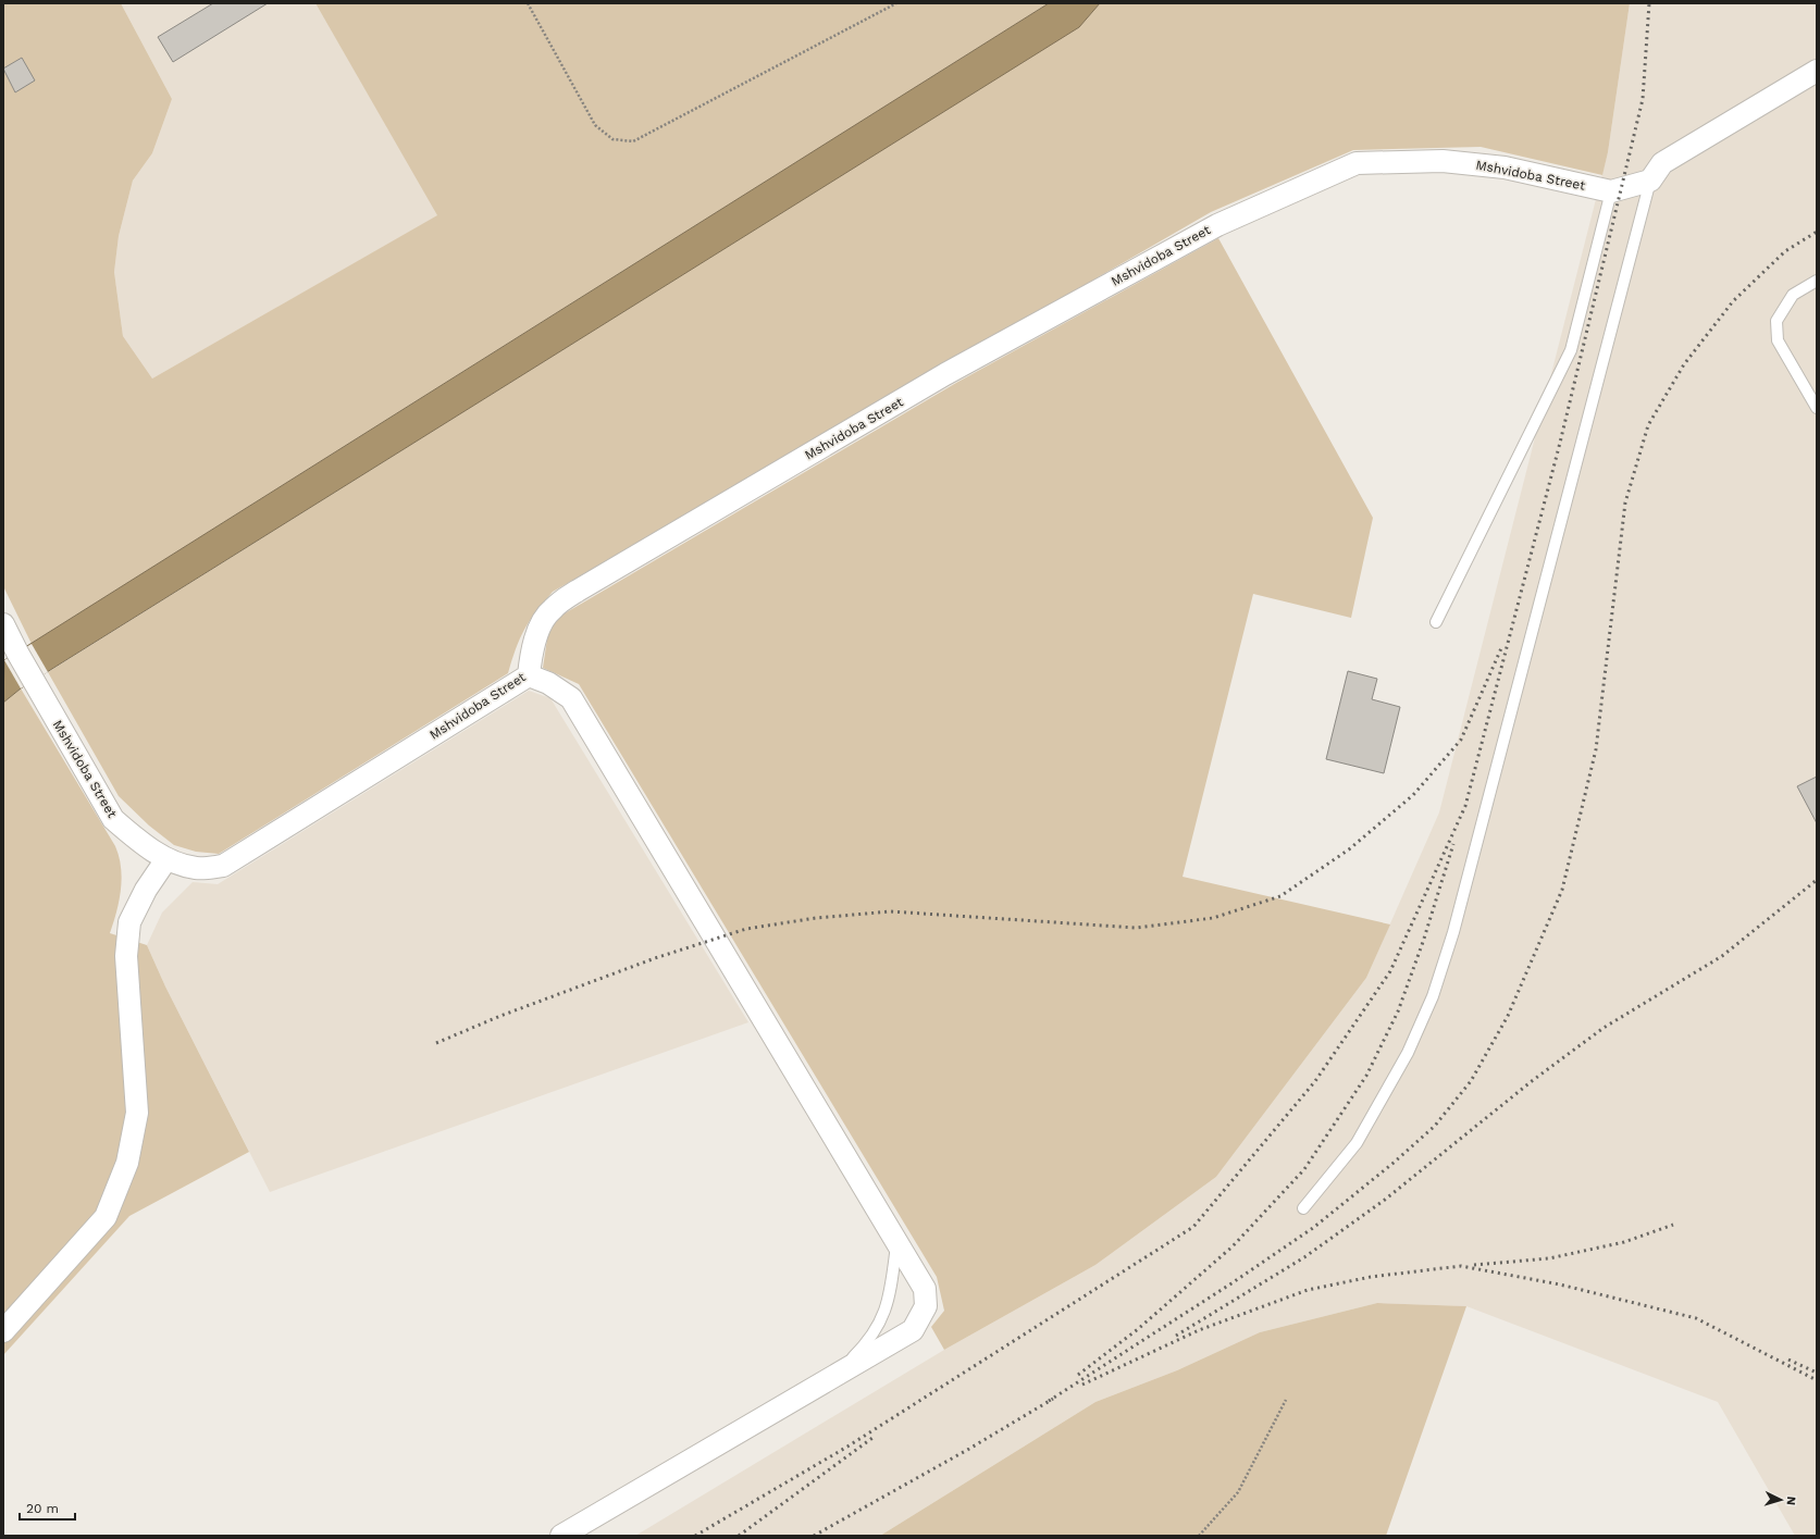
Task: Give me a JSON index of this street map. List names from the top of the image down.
{
  "streets": {
    "street": ["Mshvidoba Street"]
  },
  "scale_bar": "20 m",
  "north": "right"
}
